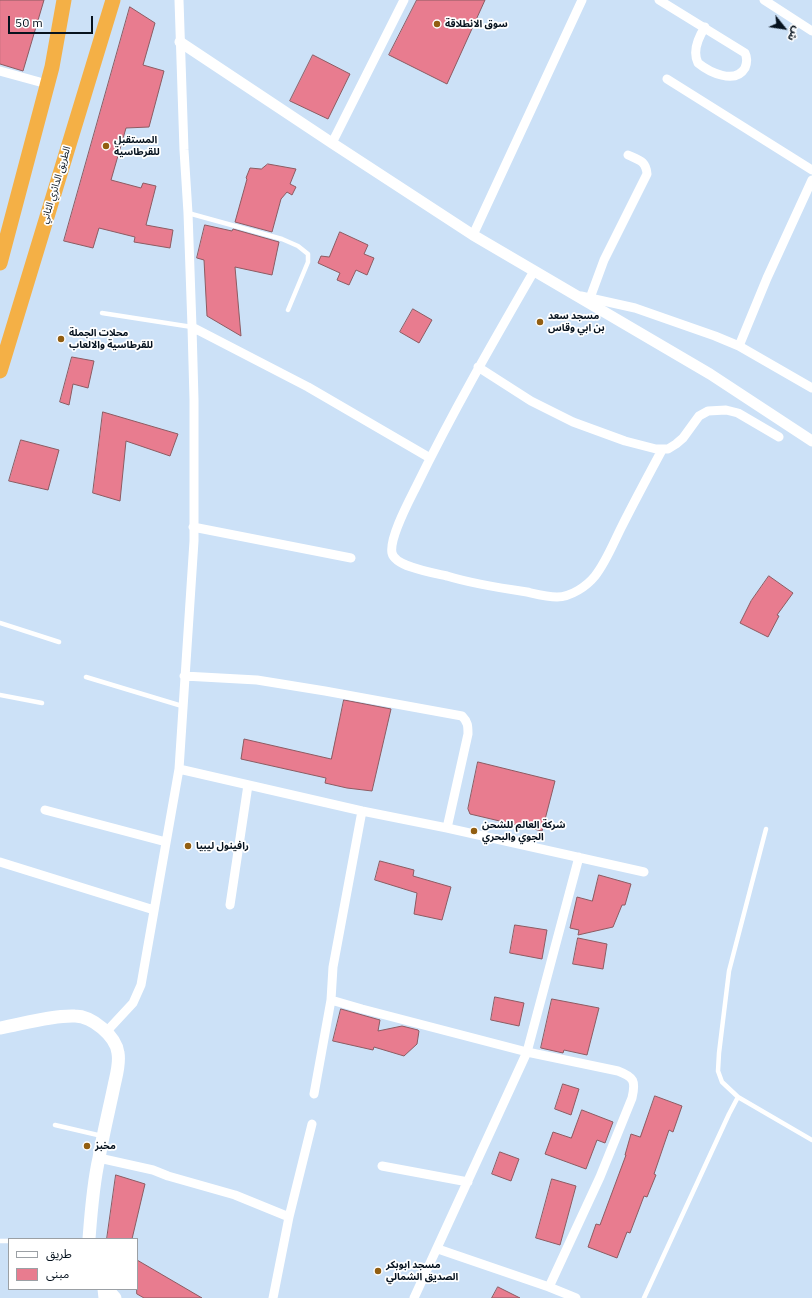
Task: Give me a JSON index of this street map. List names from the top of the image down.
{
  "streets": {
    "highway": ["الطريق الدائري الثاني"]
  },
  "places": [
    "سوق الانطلاقة",
    "المستقبل للقرطاسية",
    "مسجد سعد بن ابي وقاس",
    "محلات الجملة للقرطاسية والالعاب",
    "شركة العالم للشحن الجوي والبحري",
    "رافينول ليبيا",
    "مخبز",
    "مسجد ابوبكر الصديق الشمالي"
  ],
  "legend": ["طريق", "مبنى"],
  "scale_bar": "50 m",
  "north": "bottom right"
}
